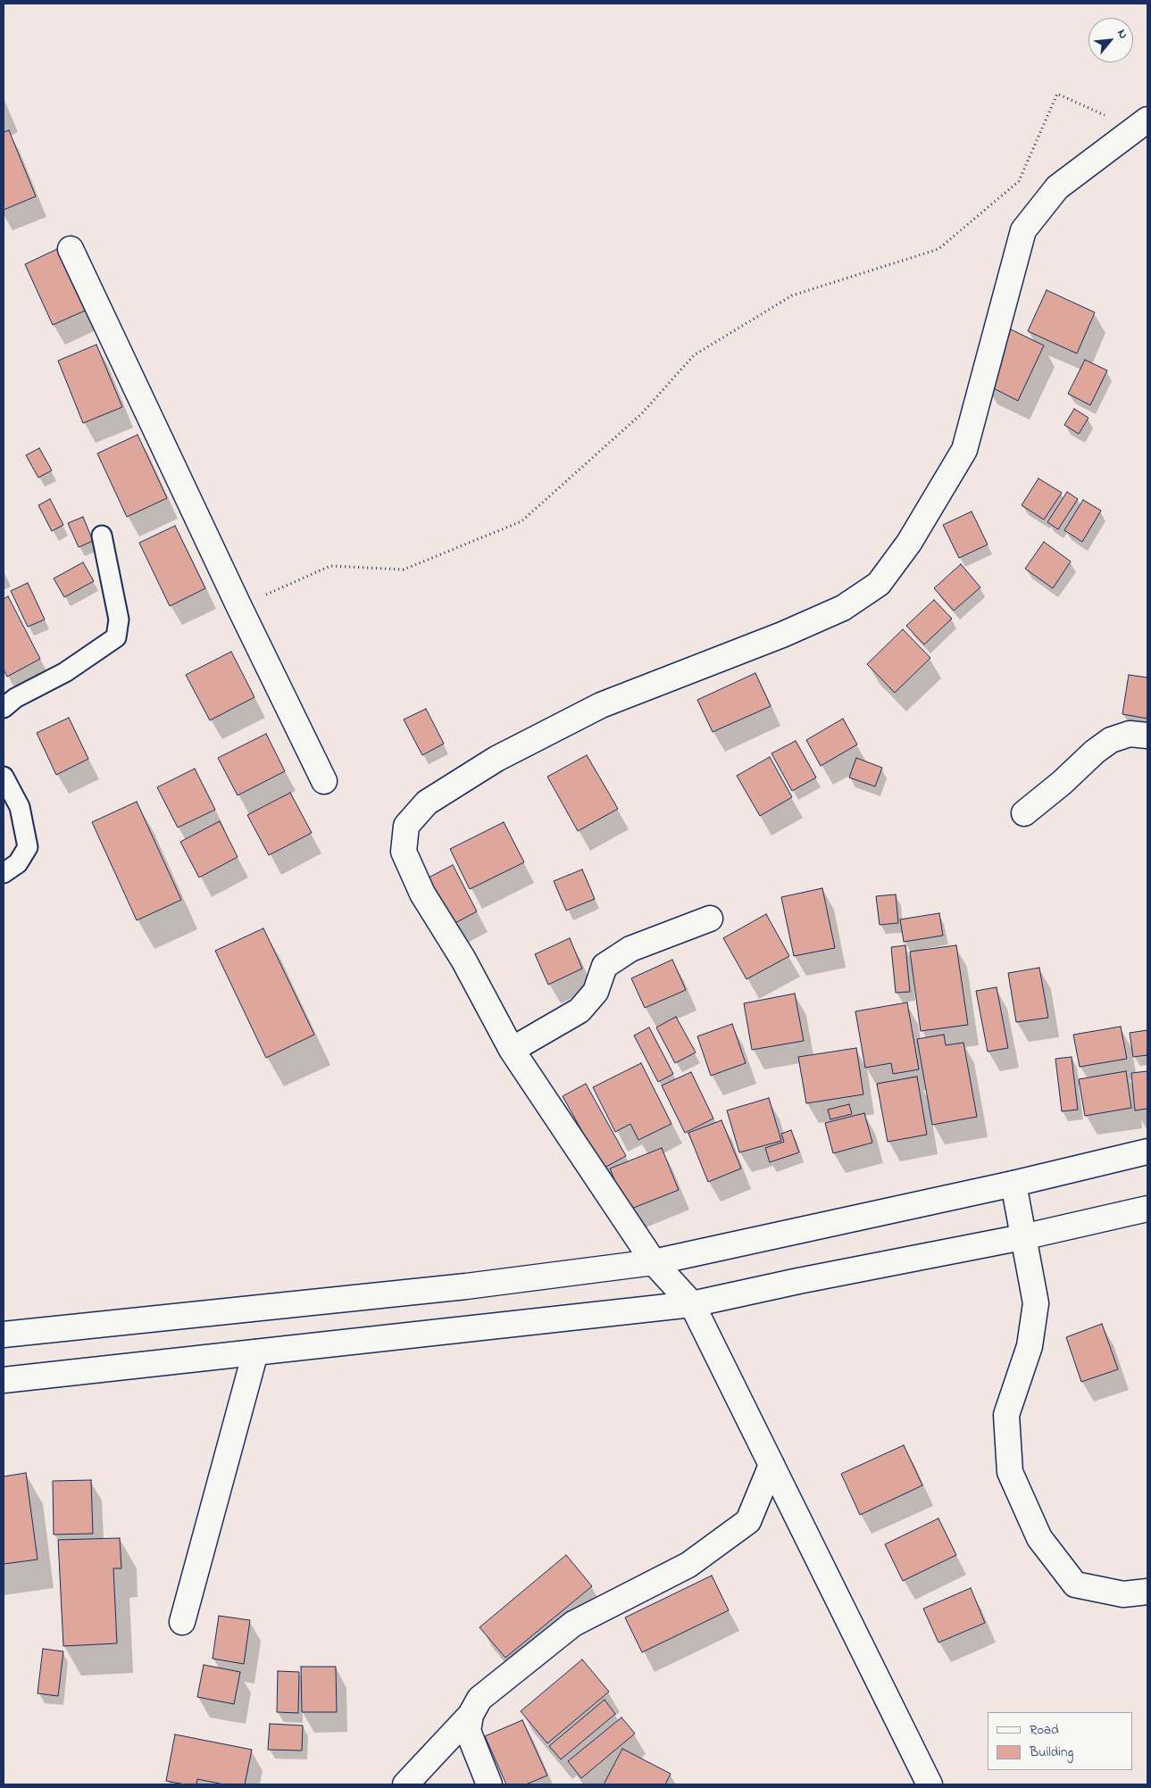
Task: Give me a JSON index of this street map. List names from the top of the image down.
{
  "legend": ["Road", "Building"],
  "north": "top right"
}
